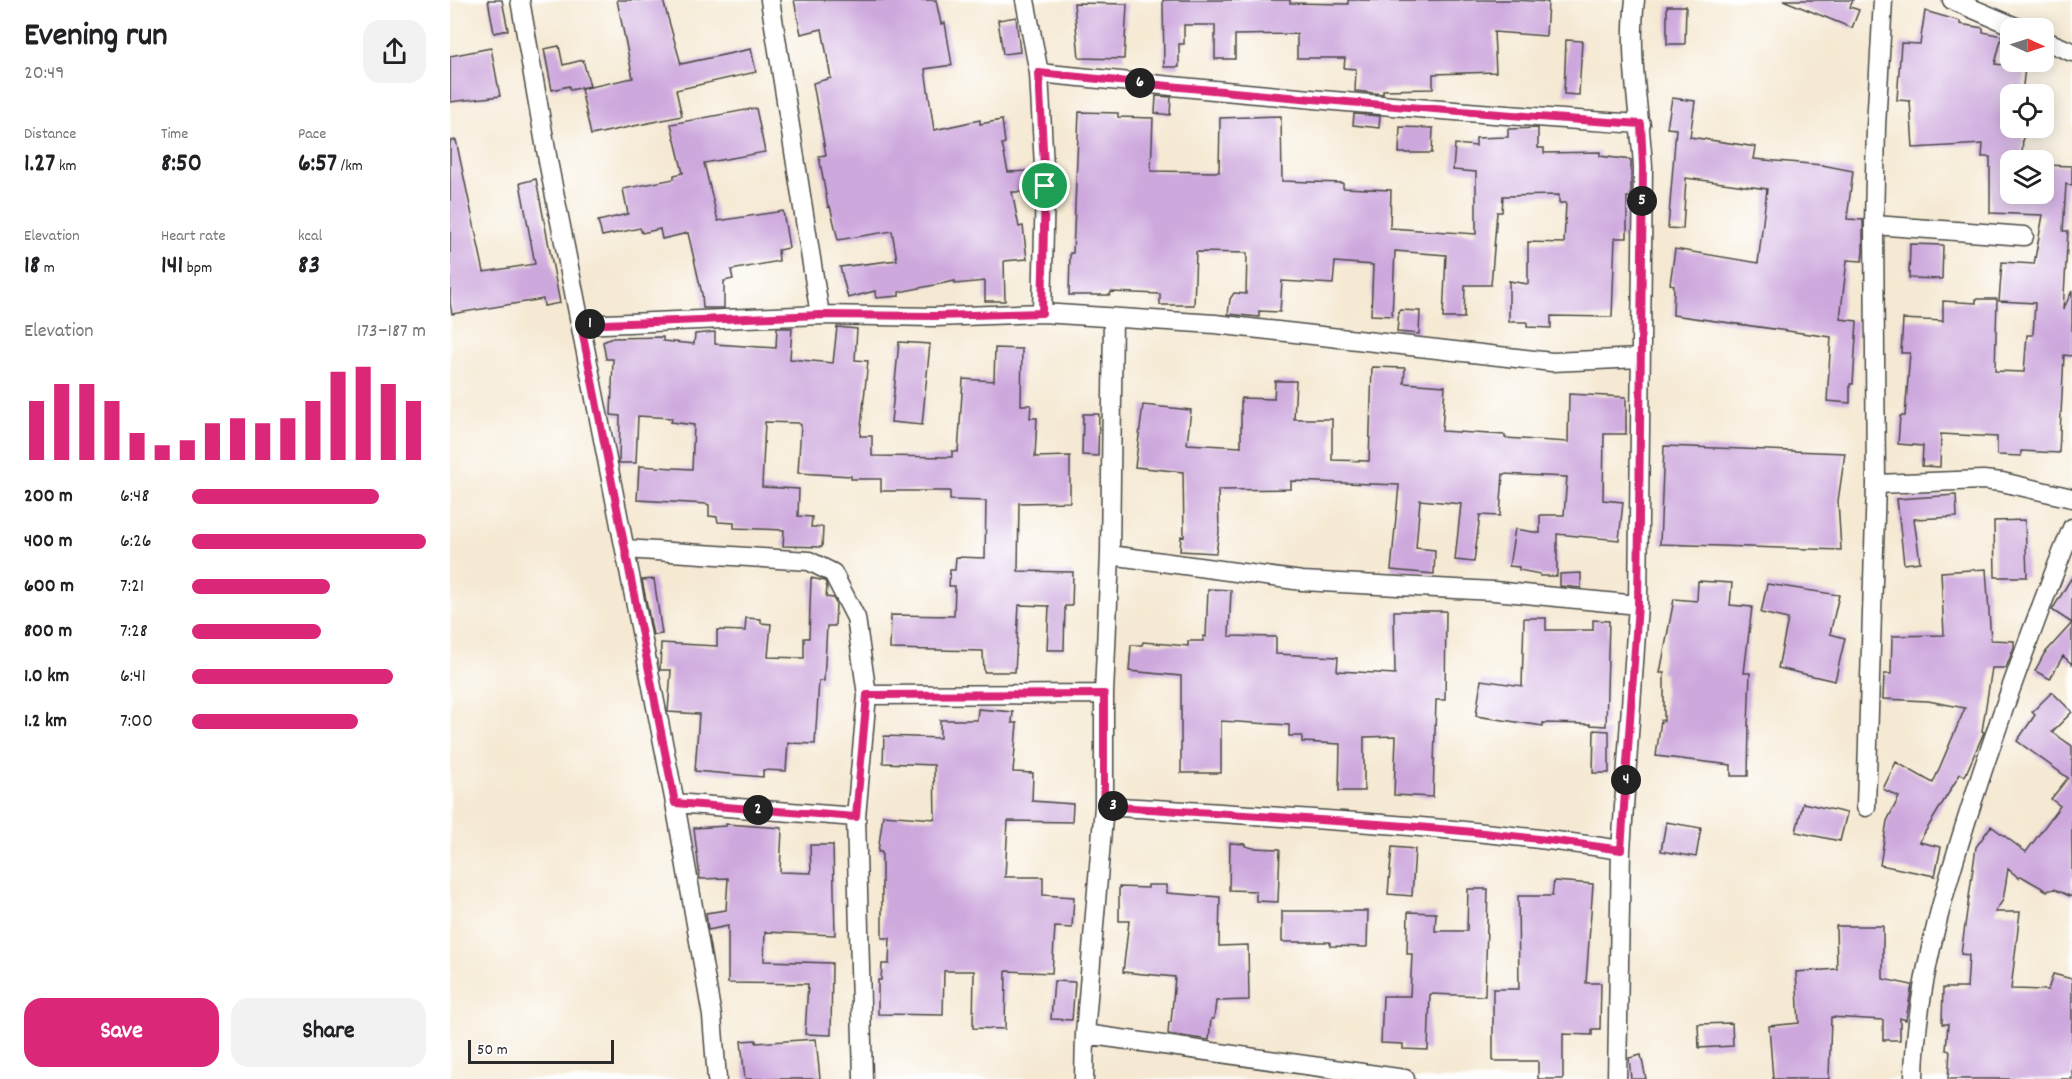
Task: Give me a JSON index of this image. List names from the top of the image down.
{
  "scale_bar": "50 m",
  "north": "right",
  "page": {
    "heading": ["Evening run", "20:49"],
    "pins": [
      "6",
      "5",
      "1",
      "4",
      "3",
      "2"
    ],
    "stats": [
      ["Distance", "1.27 km"],
      ["Time", "8:50"],
      ["Pace", "6:57 /km"],
      ["Elevation", "18 m"],
      ["Heart rate", "141 bpm"],
      ["kcal", "83"]
    ],
    "chart": ["Elevation", "173–187 m"],
    "list": [
      {
        "name": "200 m",
        "note": "6:48"
      },
      {
        "name": "400 m",
        "note": "6:26"
      },
      {
        "name": "600 m",
        "note": "7:21"
      },
      {
        "name": "800 m",
        "note": "7:28"
      },
      {
        "name": "1.0 km",
        "note": "6:41"
      },
      {
        "name": "1.2 km",
        "note": "7:00"
      }
    ],
    "buttons": ["Save", "Share"],
    "scale": "50 m"
  }
}
